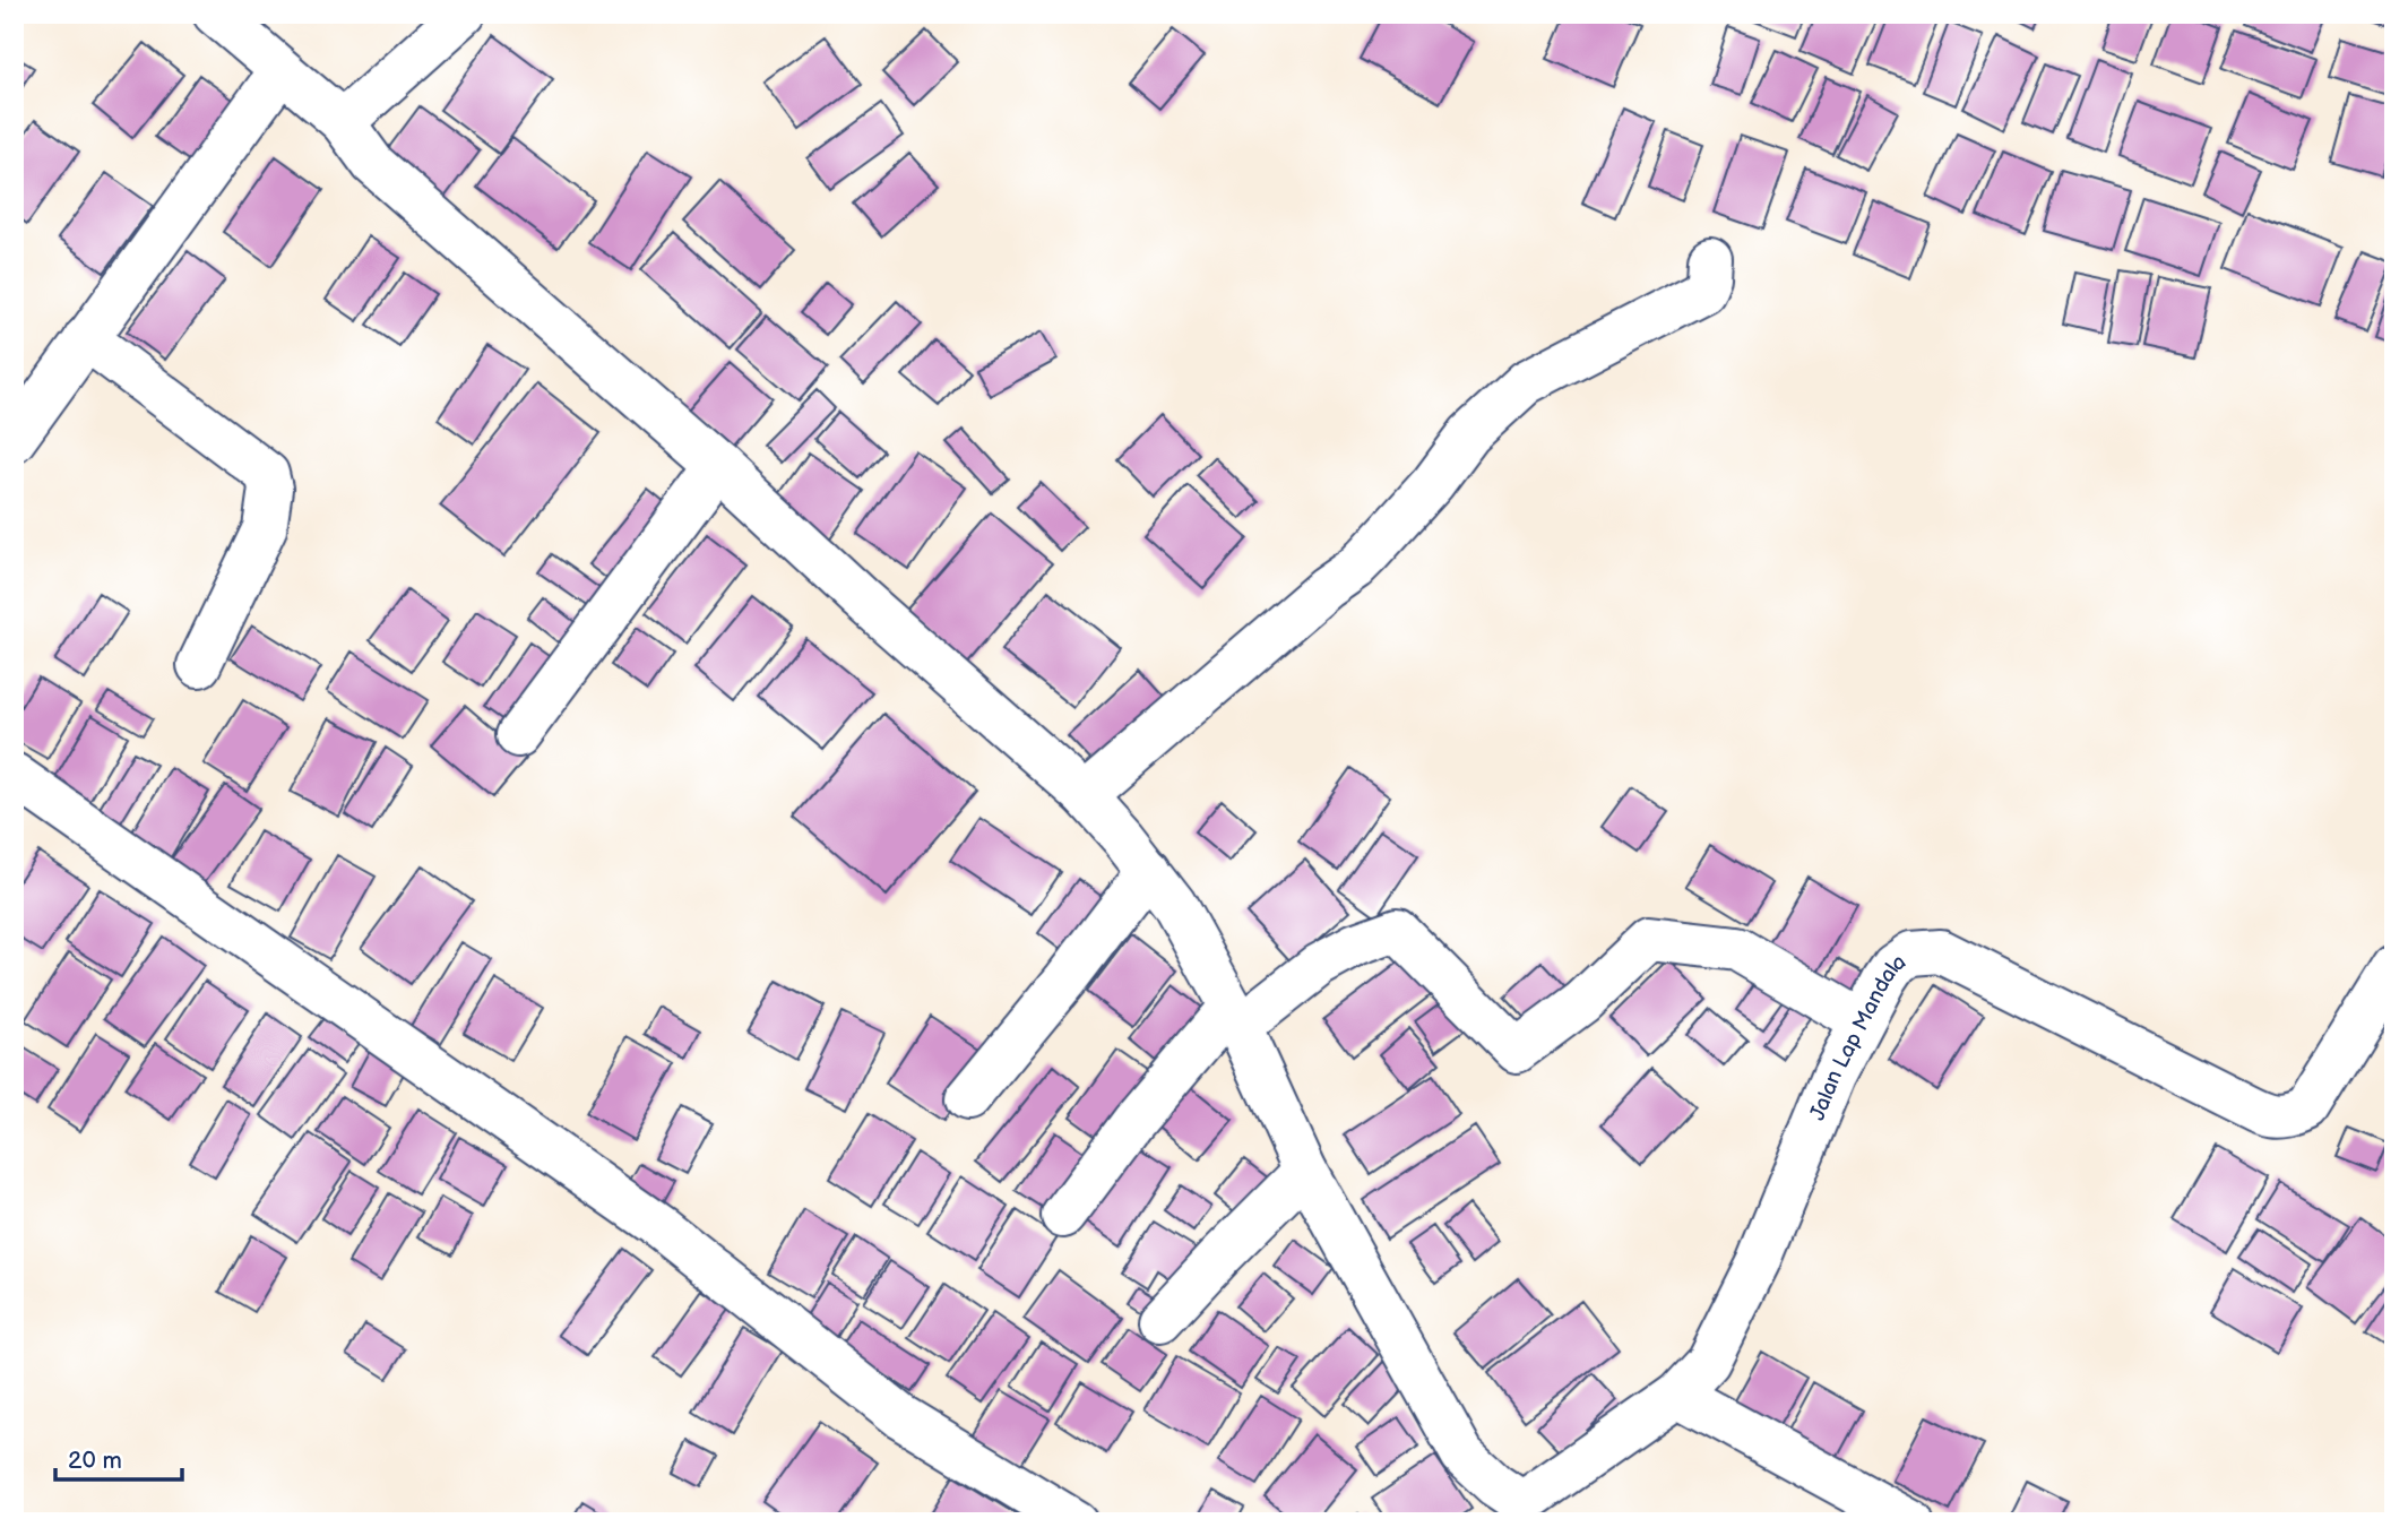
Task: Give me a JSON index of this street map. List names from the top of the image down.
{
  "streets": {
    "street": ["Jalan Lap Mandala"]
  },
  "scale_bar": "20 m"
}
